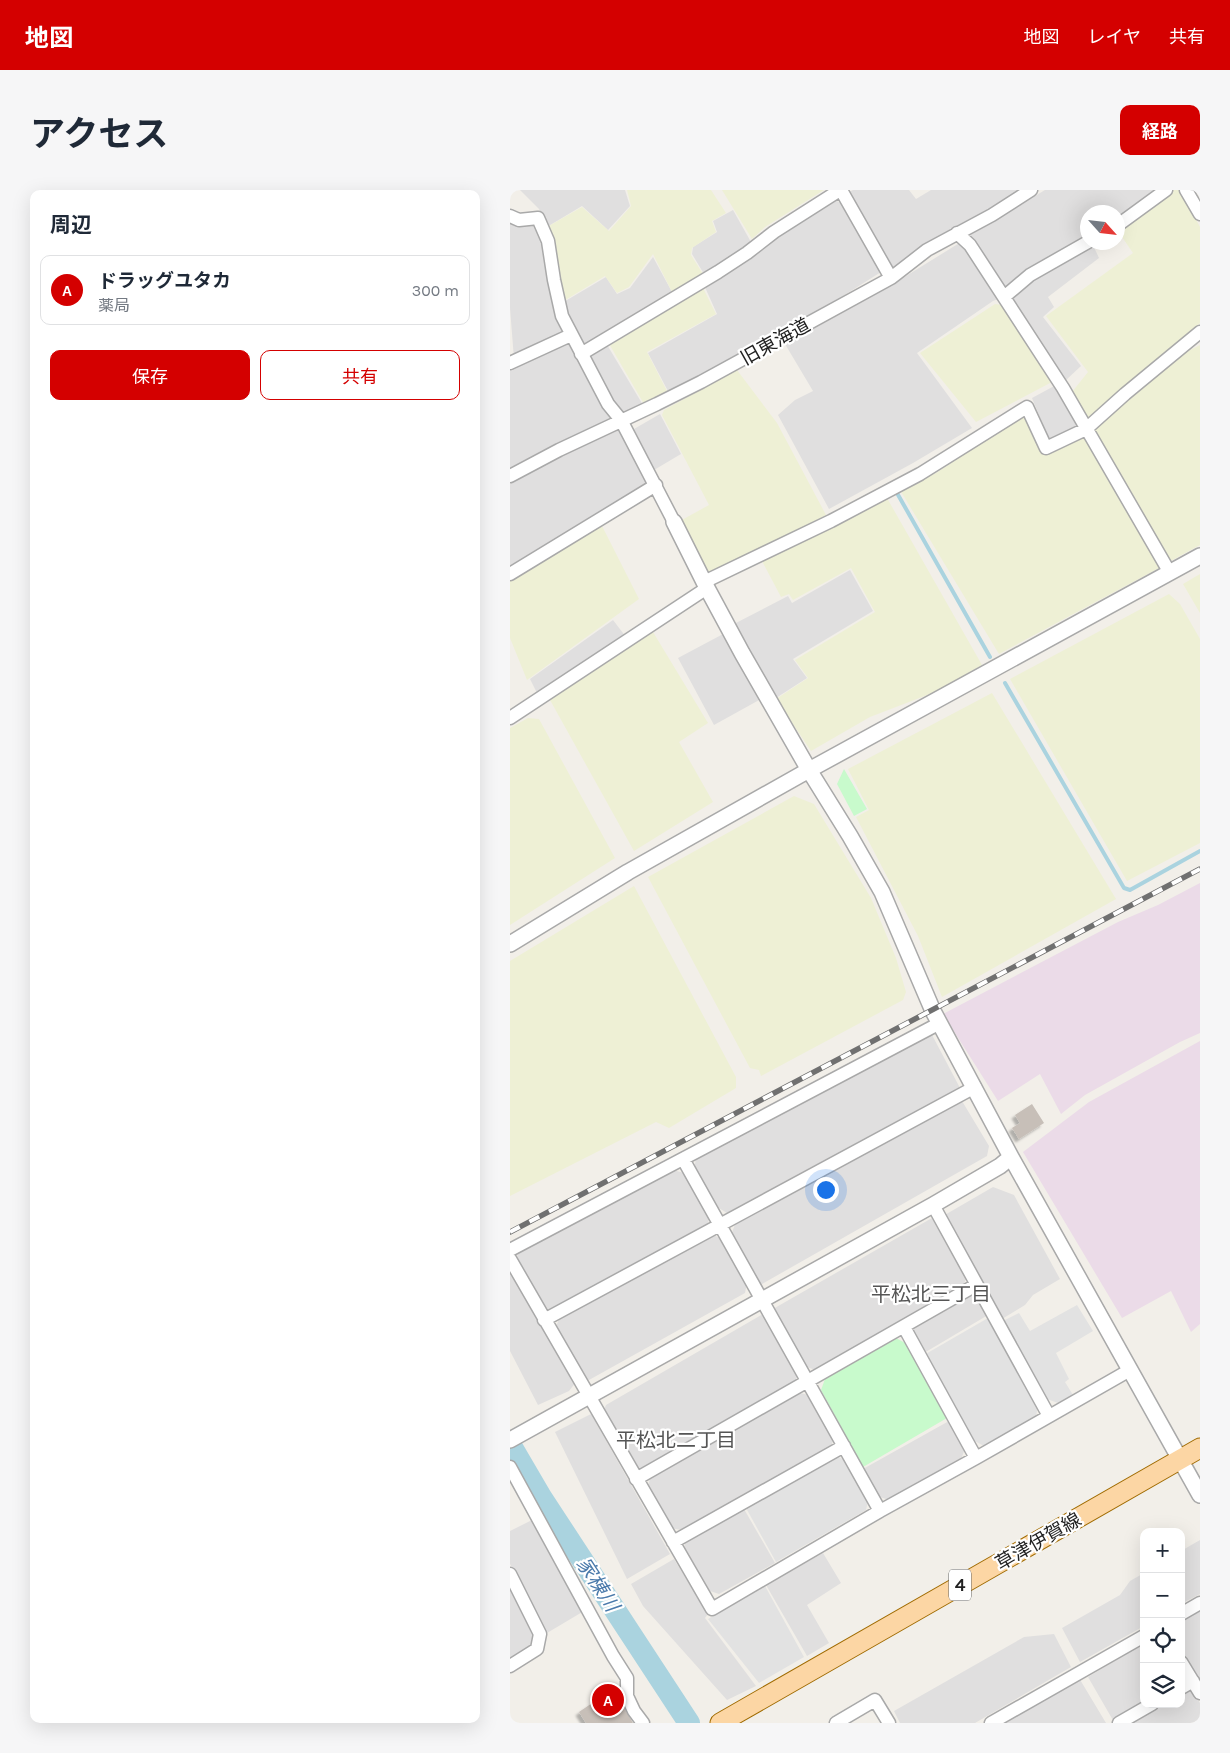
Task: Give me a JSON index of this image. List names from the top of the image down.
{
  "streets": {
    "main road": ["草津伊賀線", "4"],
    "street": ["旧東海道"]
  },
  "districts": ["平松北三丁目", "平松北二丁目"],
  "water": ["家棟川"],
  "north": "bottom right",
  "page": {
    "header": "地図",
    "nav": ["地図", "レイヤ", "共有"],
    "title": "アクセス",
    "buttons": [
      "経路",
      ["保存", "共有"]
    ],
    "heading": "周辺",
    "list": [
      {
        "mark": "A",
        "name": "ドラッグユタカ",
        "note": "薬局",
        "value": "300 m"
      }
    ],
    "map_buttons": ["+", "−"],
    "pins": "A"
  }
}
